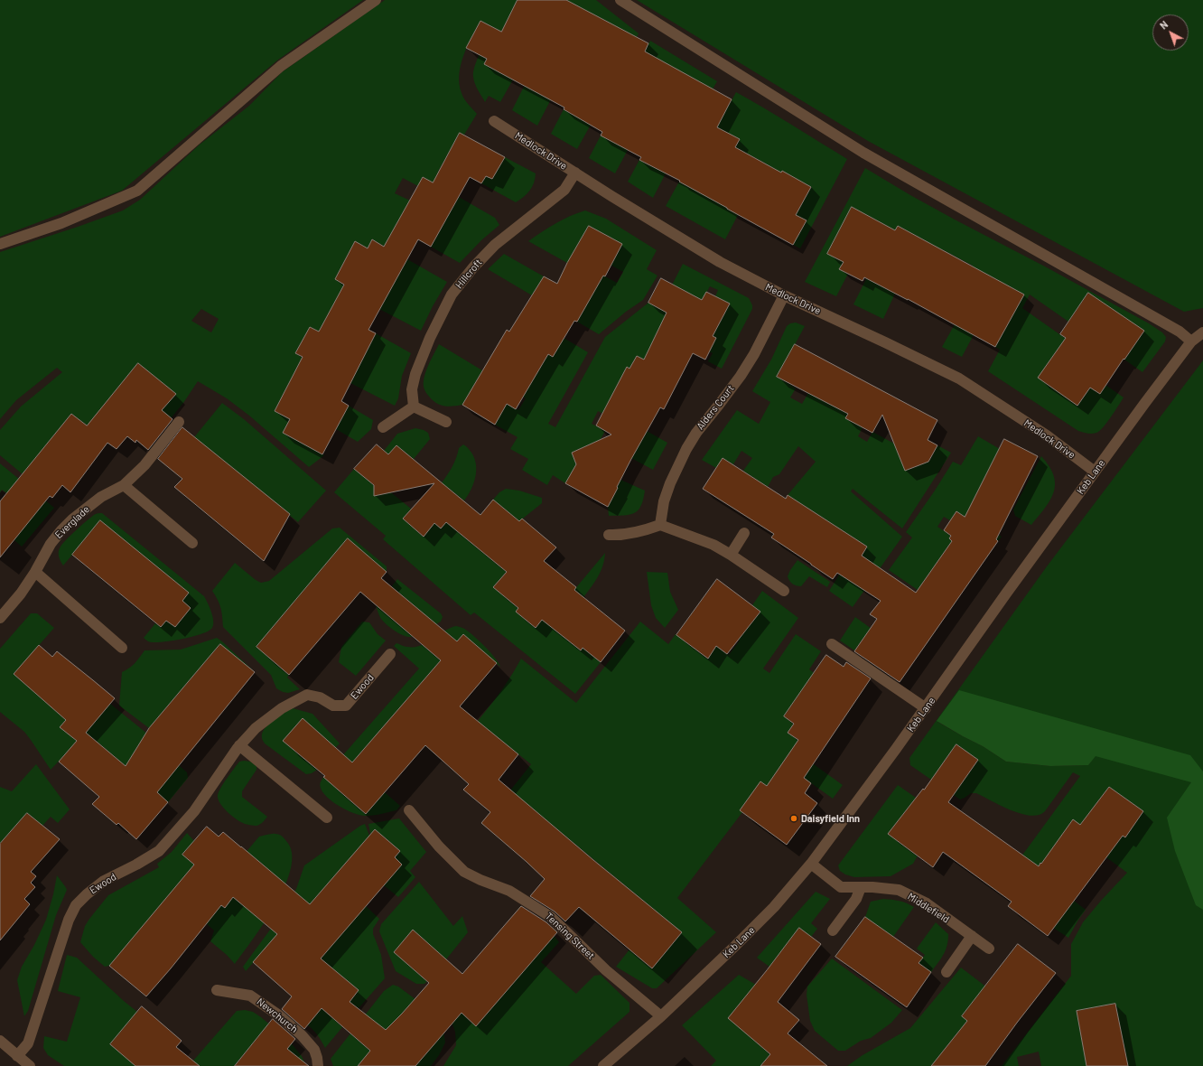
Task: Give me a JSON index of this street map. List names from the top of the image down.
{
  "streets": {
    "street": [
      "Medlock Drive",
      "Hillcroft",
      "Alders Court",
      "Keb Lane",
      "Everglade",
      "Ewood",
      "Middlefield",
      "Tensing Street",
      "Newchurch"
    ]
  },
  "crossings": [
    ["Medlock Drive", "Hillcroft"],
    ["Medlock Drive", "Alders Court"],
    ["Medlock Drive", "Keb Lane"],
    ["Keb Lane", "Middlefield"],
    ["Keb Lane", "Tensing Street"]
  ],
  "places": ["Daisyfield Inn"],
  "north": "top left"
}
